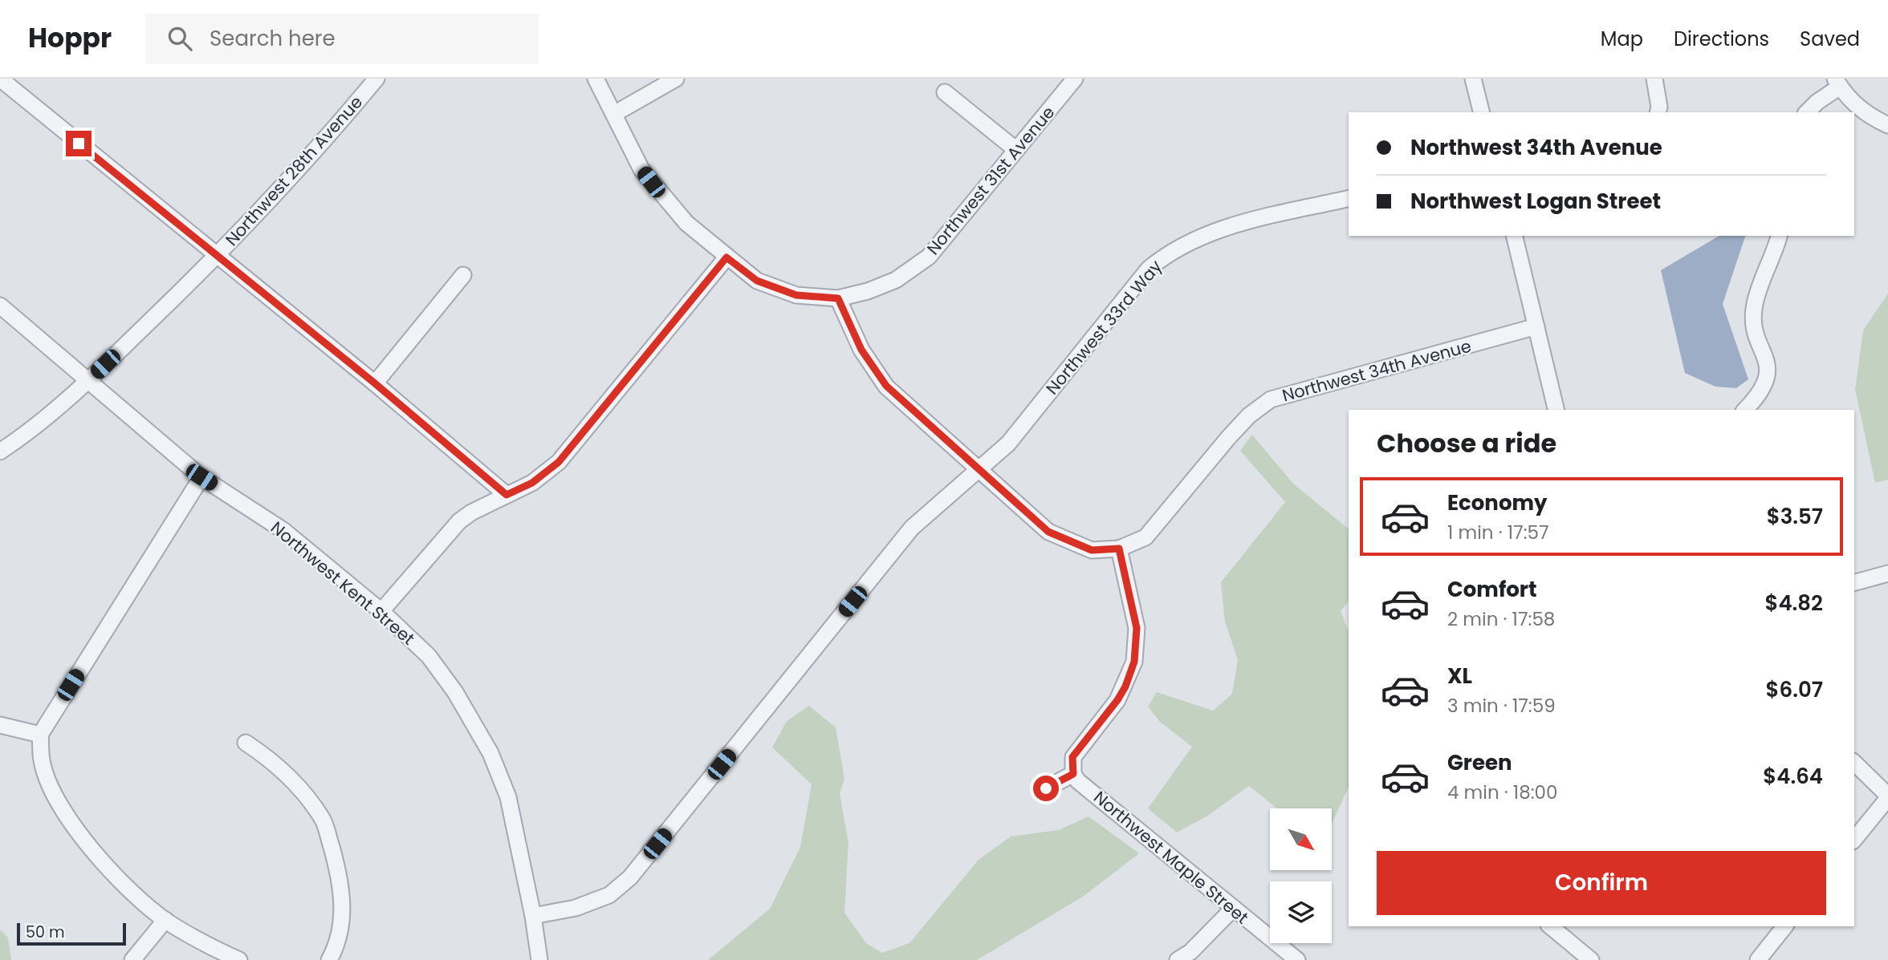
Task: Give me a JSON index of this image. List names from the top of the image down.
{
  "streets": {
    "street": [
      "Northwest 28th Avenue",
      "Northwest 31st Avenue",
      "Northwest 33rd Way",
      "Northwest 34th Avenue",
      "Northwest Kent Street",
      "Northwest Maple Street"
    ]
  },
  "crossings": [
    ["Northwest 28th Avenue", "Northwest Kent Street"],
    ["Northwest 33rd Way", "Northwest Kent Street"]
  ],
  "scale_bar": "50 m",
  "north": "bottom right",
  "page": {
    "header": "Hoppr",
    "search": "Search here",
    "nav": ["Map", "Directions", "Saved"],
    "banner": ["Northwest 34th Avenue", "Northwest Logan Street"],
    "heading": "Choose a ride",
    "list": [
      {
        "name": "Economy",
        "note": "1 min · 17:57",
        "value": "$3.57"
      },
      {
        "name": "Comfort",
        "note": "2 min · 17:58",
        "value": "$4.82"
      },
      {
        "name": "XL",
        "note": "3 min · 17:59",
        "value": "$6.07"
      },
      {
        "name": "Green",
        "note": "4 min · 18:00",
        "value": "$4.64"
      }
    ],
    "buttons": "Confirm",
    "scale": "50 m"
  }
}
